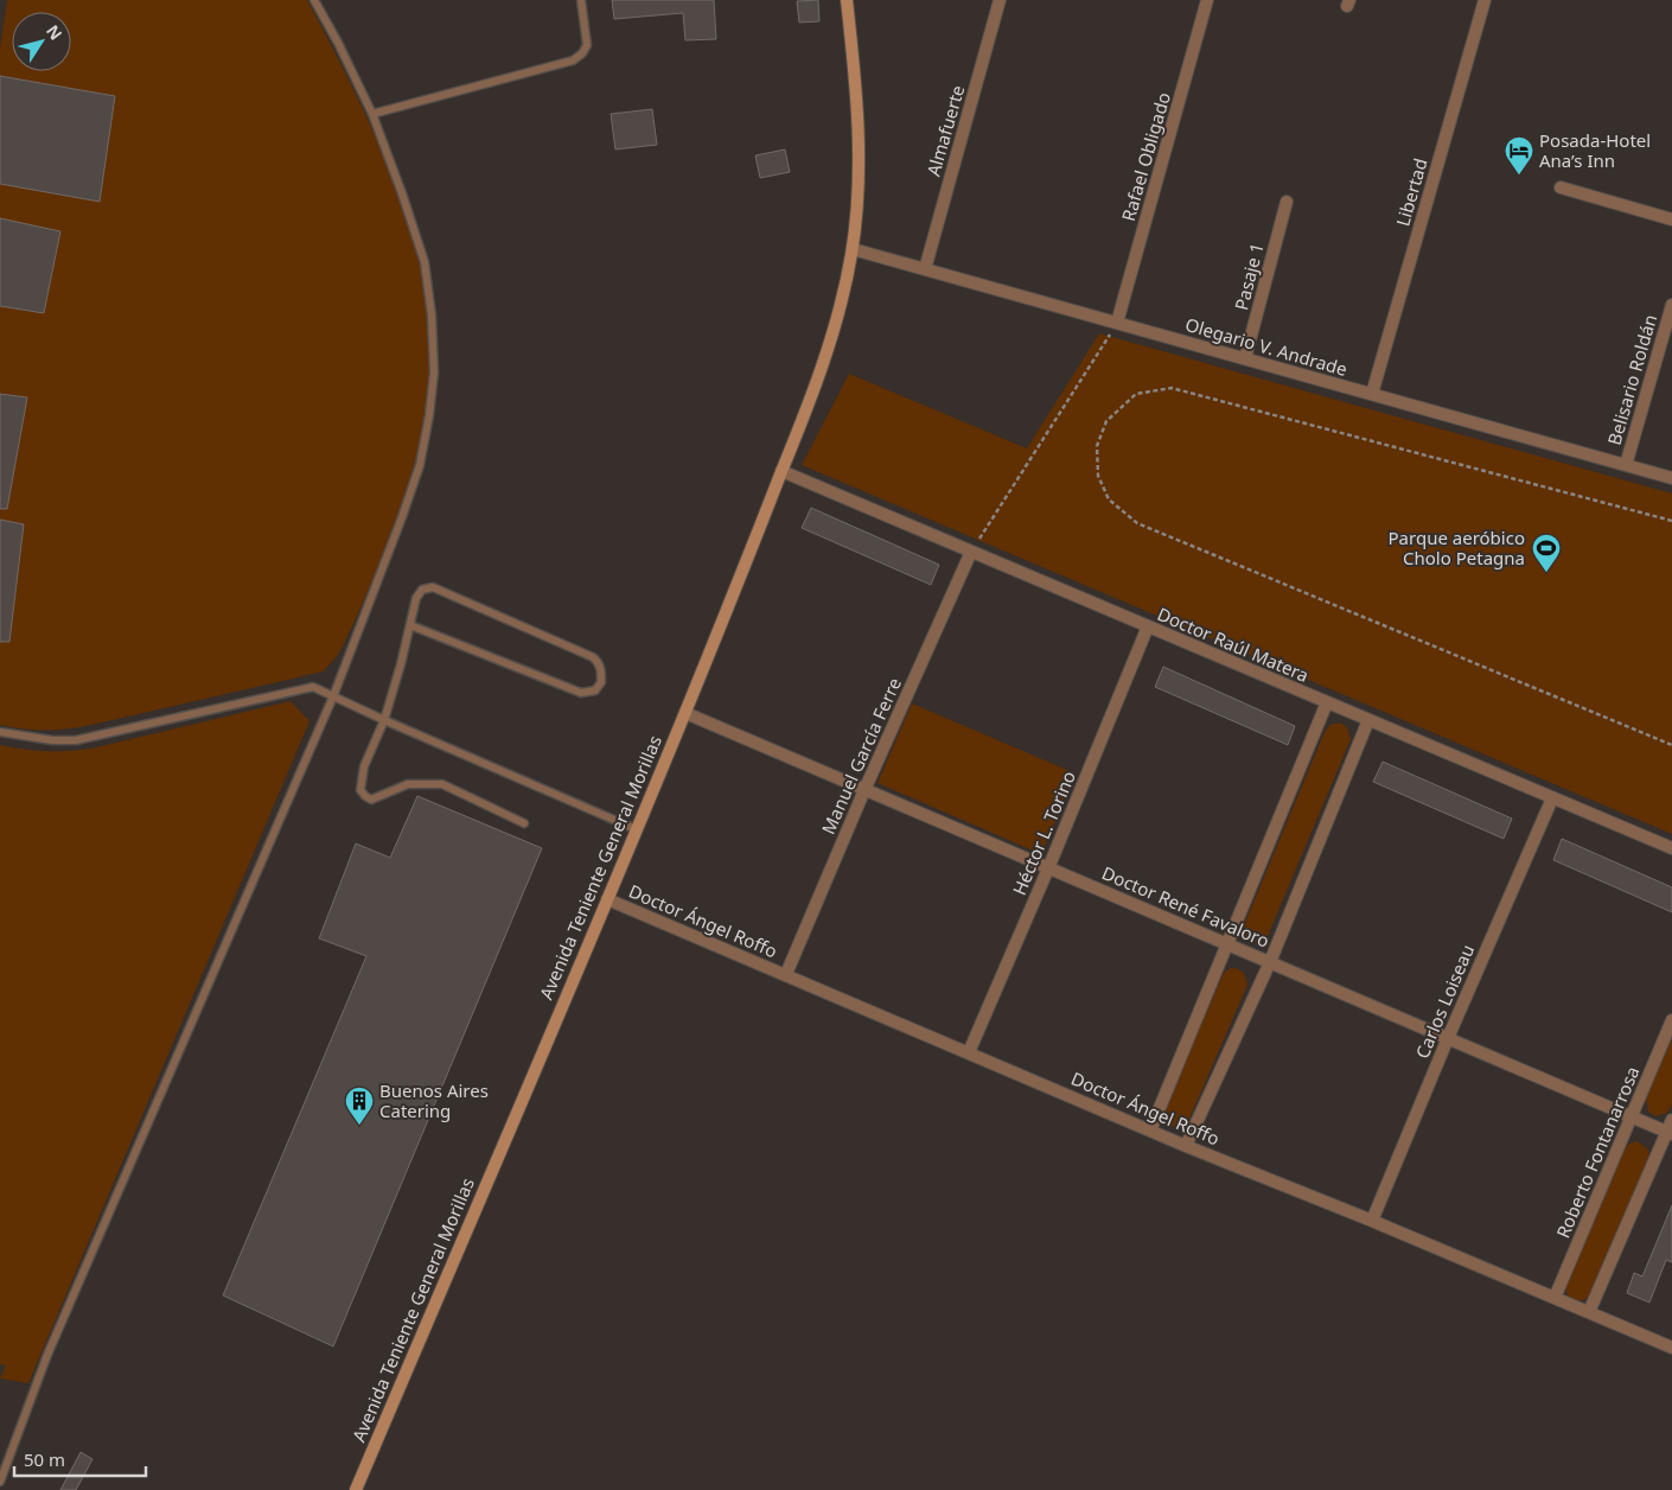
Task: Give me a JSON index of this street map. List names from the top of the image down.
{
  "streets": {
    "main road": ["Avenida Teniente General Morillas"],
    "street": [
      "Almafuerte",
      "Rafael Obligado",
      "Libertad",
      "Pasaje 1",
      "Olegario V. Andrade",
      "Belisario Roldán",
      "Doctor Raúl Matera",
      "Manuel García Ferre",
      "Héctor L. Torino",
      "Doctor René Favaloro",
      "Doctor Ángel Roffo",
      "Carlos Loiseau",
      "Roberto Fontanarrosa"
    ]
  },
  "crossings": [
    ["Almafuerte", "Olegario V. Andrade"],
    ["Rafael Obligado", "Olegario V. Andrade"],
    ["Libertad", "Olegario V. Andrade"],
    ["Pasaje 1", "Olegario V. Andrade"],
    ["Olegario V. Andrade", "Belisario Roldán"],
    ["Olegario V. Andrade", "Avenida Teniente General Morillas"],
    ["Doctor Raúl Matera", "Manuel García Ferre"],
    ["Doctor Raúl Matera", "Héctor L. Torino"],
    ["Doctor Raúl Matera", "Avenida Teniente General Morillas"],
    ["Doctor Raúl Matera", "Carlos Loiseau"],
    ["Manuel García Ferre", "Doctor René Favaloro"],
    ["Manuel García Ferre", "Doctor Ángel Roffo"],
    ["Héctor L. Torino", "Doctor René Favaloro"],
    ["Héctor L. Torino", "Doctor Ángel Roffo"],
    ["Avenida Teniente General Morillas", "Doctor René Favaloro"],
    ["Avenida Teniente General Morillas", "Doctor Ángel Roffo"],
    ["Doctor René Favaloro", "Carlos Loiseau"],
    ["Doctor René Favaloro", "Roberto Fontanarrosa"],
    ["Doctor Ángel Roffo", "Carlos Loiseau"],
    ["Doctor Ángel Roffo", "Roberto Fontanarrosa"]
  ],
  "places": {
    "hotel": ["Posada-Hotel Ana’s Inn"],
    "sports": ["Parque aeróbico Cholo Petagna"],
    "building": ["Buenos Aires Catering"]
  },
  "scale_bar": "50 m",
  "north": "top right"
}
